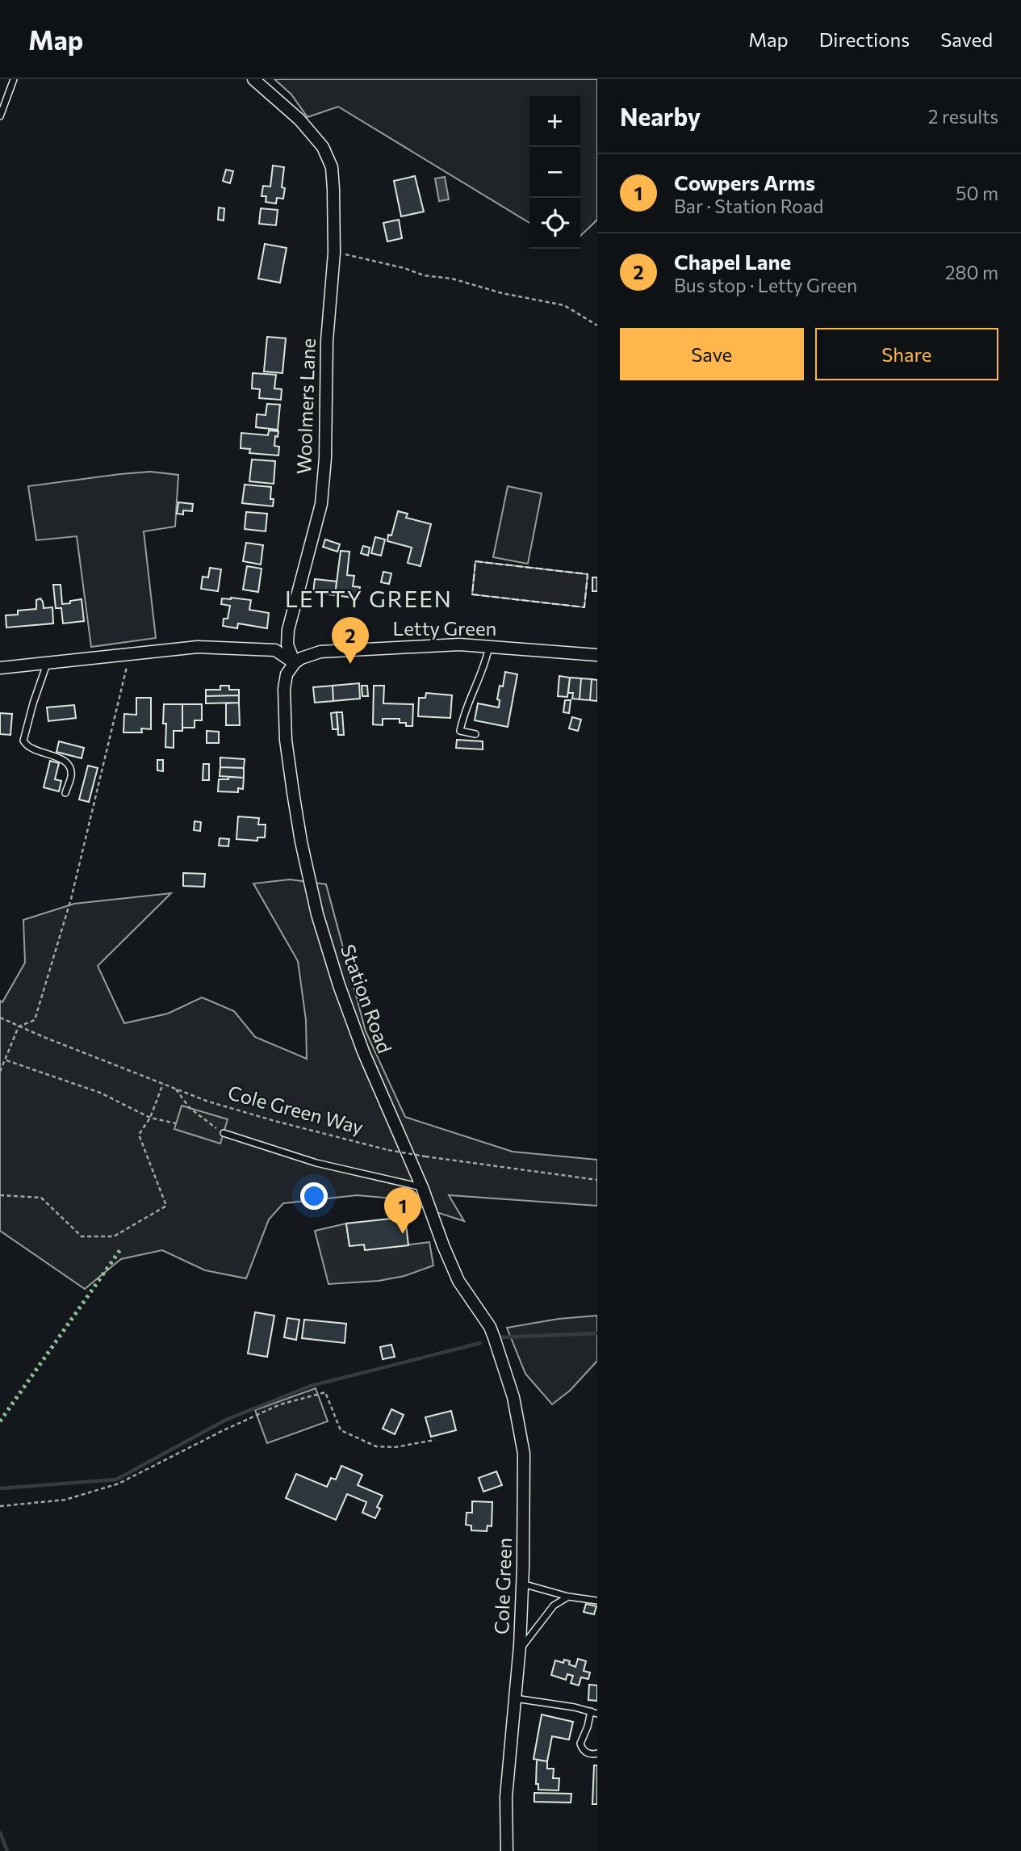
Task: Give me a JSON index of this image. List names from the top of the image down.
{
  "streets": {
    "street": [
      "Woolmers Lane",
      "Letty Green",
      "Station Road",
      "Cole Green"
    ],
    "path": ["Cole Green Way"]
  },
  "crossings": [
    ["Woolmers Lane", "Letty Green"],
    ["Woolmers Lane", "Station Road"],
    ["Letty Green", "Station Road"],
    ["Station Road", "Cole Green"]
  ],
  "districts": ["LETTY GREEN"],
  "page": {
    "header": "Map",
    "nav": ["Map", "Directions", "Saved"],
    "heading": ["Nearby", "2 results"],
    "map_buttons": ["+", "−"],
    "list": [
      {
        "mark": "1",
        "name": "Cowpers Arms",
        "note": "Bar · Station Road",
        "value": "50 m"
      },
      {
        "mark": "2",
        "name": "Chapel Lane",
        "note": "Bus stop · Letty Green",
        "value": "280 m"
      }
    ],
    "buttons": ["Save", "Share"],
    "pins": ["2", "1"]
  }
}
